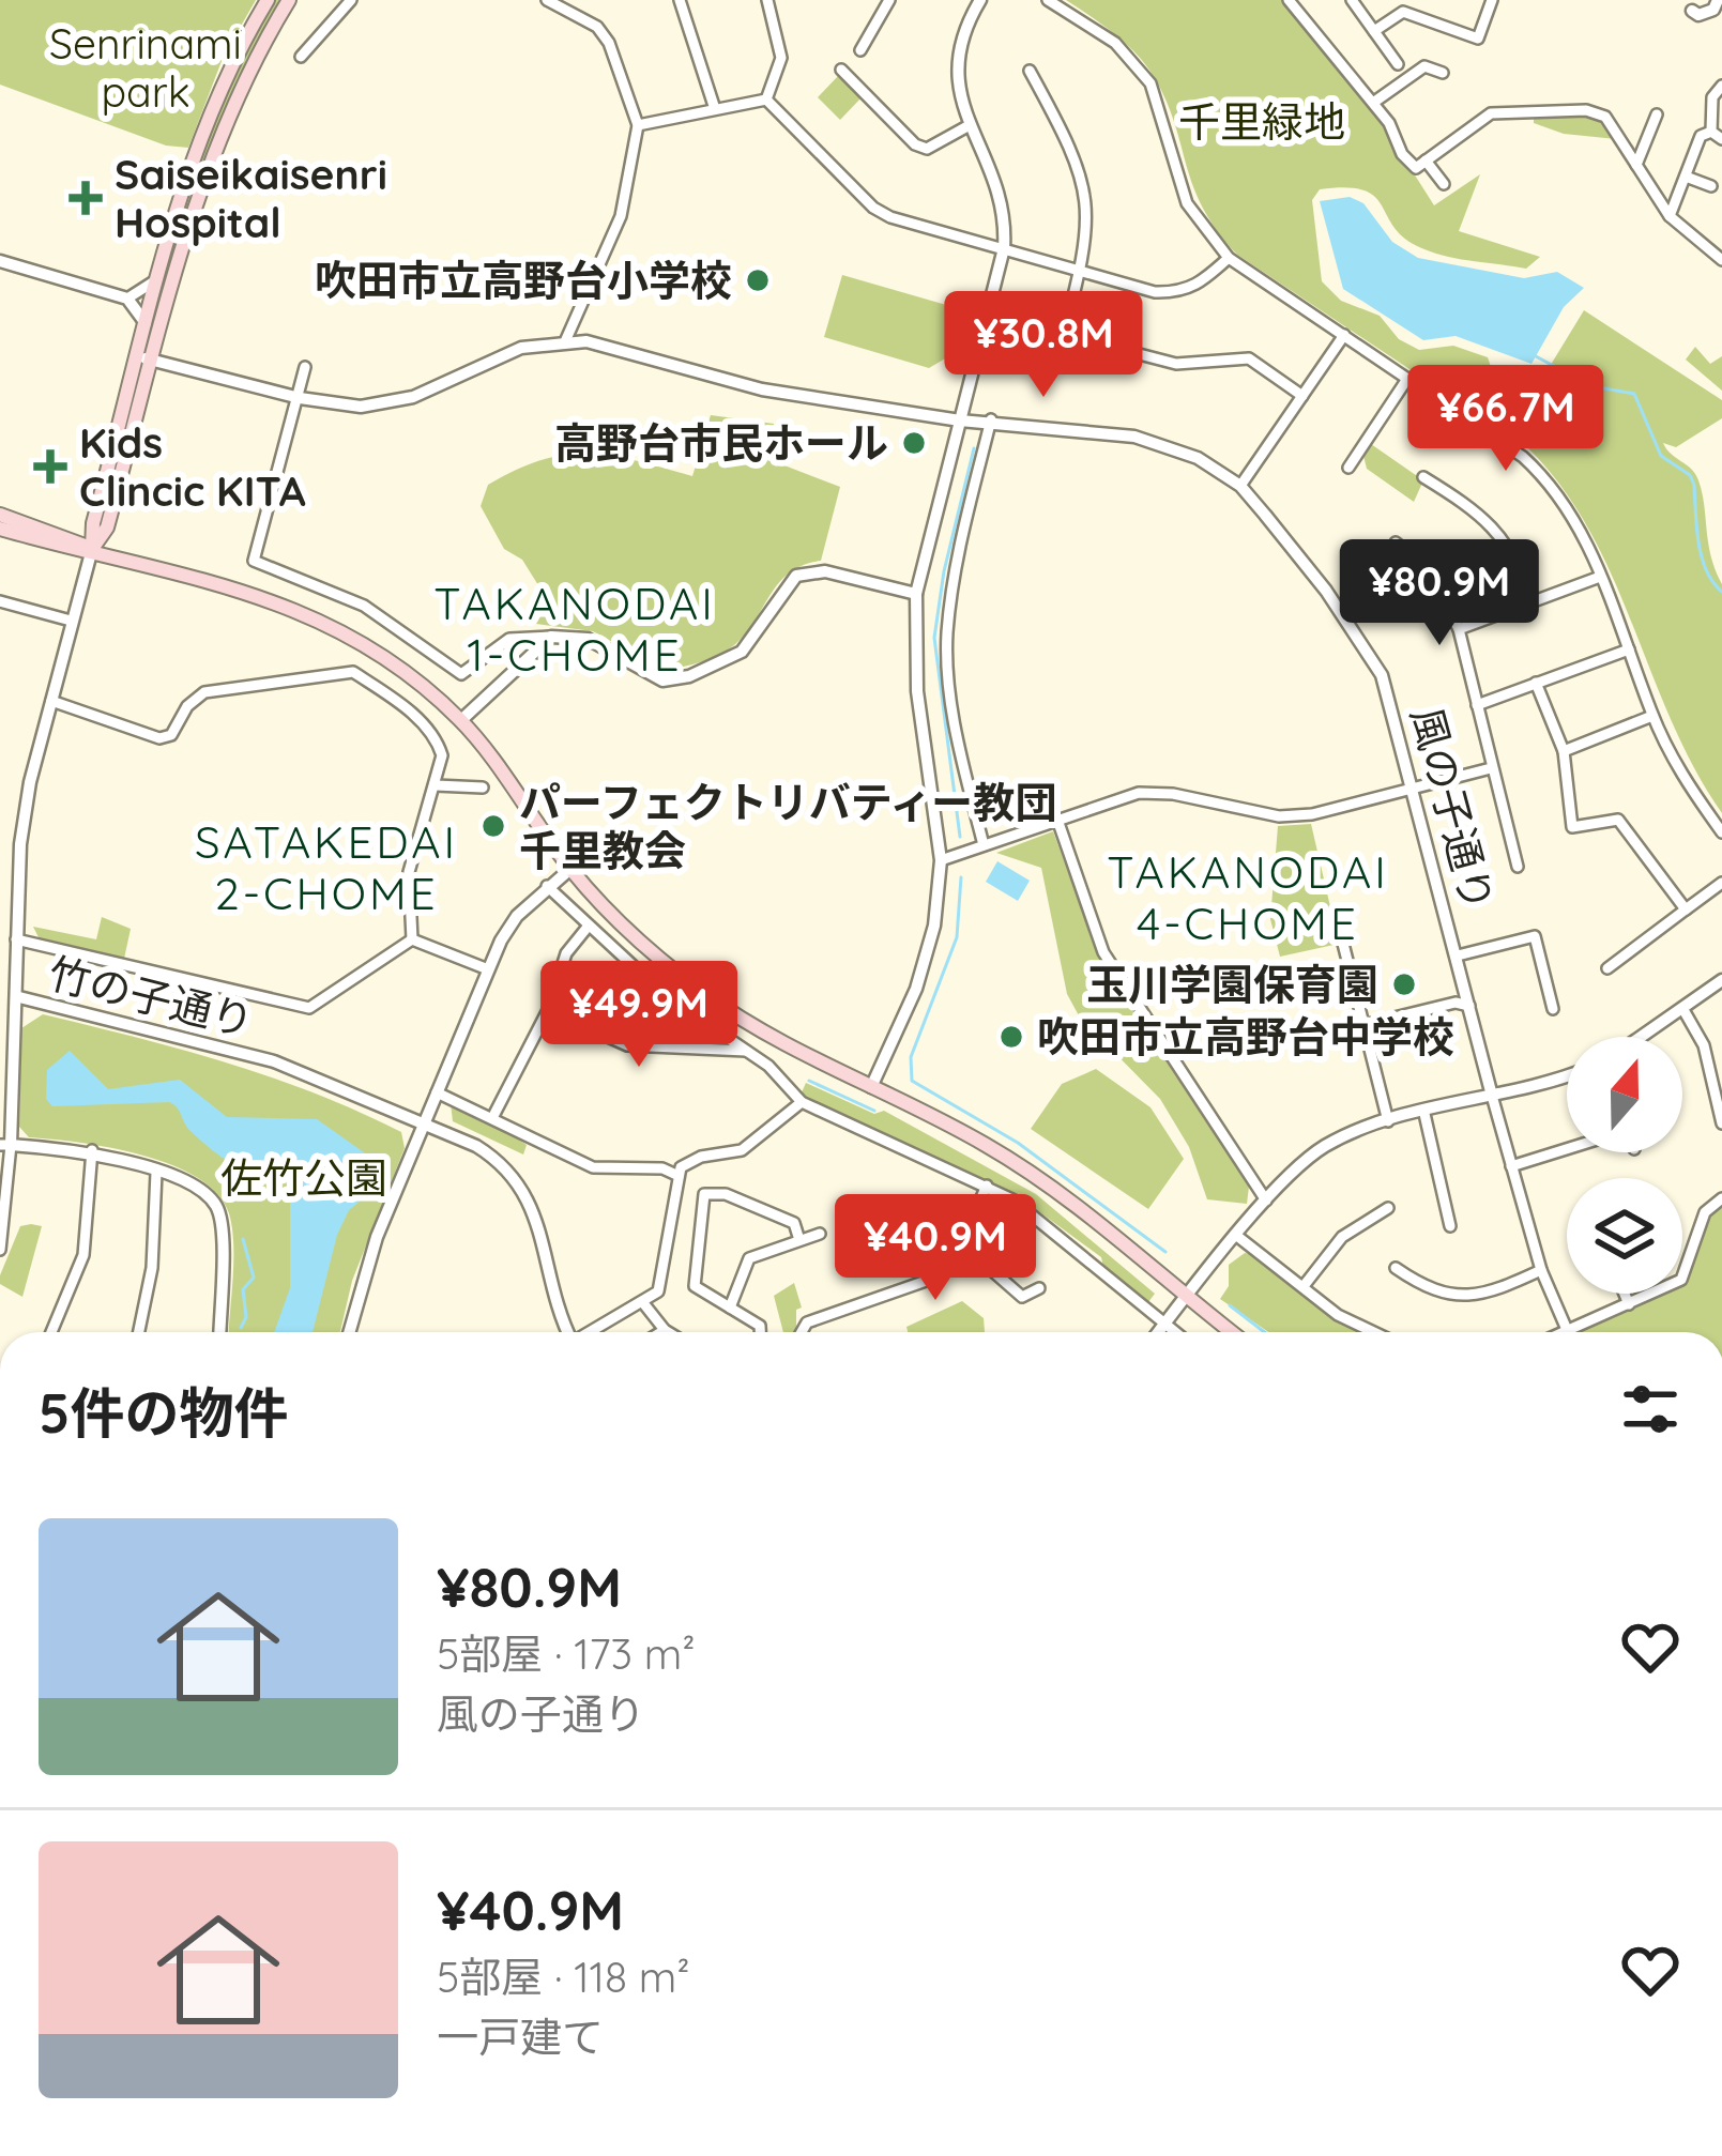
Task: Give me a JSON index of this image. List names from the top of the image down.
{
  "streets": {
    "street": ["風の子通り", "竹の子通り"]
  },
  "districts": ["TAKANODAI 1-CHOME", "SATAKEDAI 2-CHOME", "TAKANODAI 4-CHOME"],
  "parks": ["Senrinami park", "千里緑地", "佐竹公園"],
  "places": {
    "health": ["Saiseikaisenri Hospital", "Kids Clincic KITA"],
    "other": [
      "吹田市立高野台小学校",
      "高野台市民ホール",
      "パーフェクトリバティー教団 千里教会",
      "玉川学園保育園",
      "吹田市立高野台中学校"
    ]
  },
  "north": "top",
  "page": {
    "price": [
      "¥30.8M",
      "¥66.7M",
      "¥80.9M",
      "¥49.9M",
      "¥40.9M"
    ],
    "heading": "5件の物件",
    "list": [
      {
        "name": "¥80.9M",
        "note": "5部屋 · 173 m² · 風の子通り"
      },
      {
        "name": "¥40.9M",
        "note": "5部屋 · 118 m² · 一戸建て"
      }
    ]
  }
}
